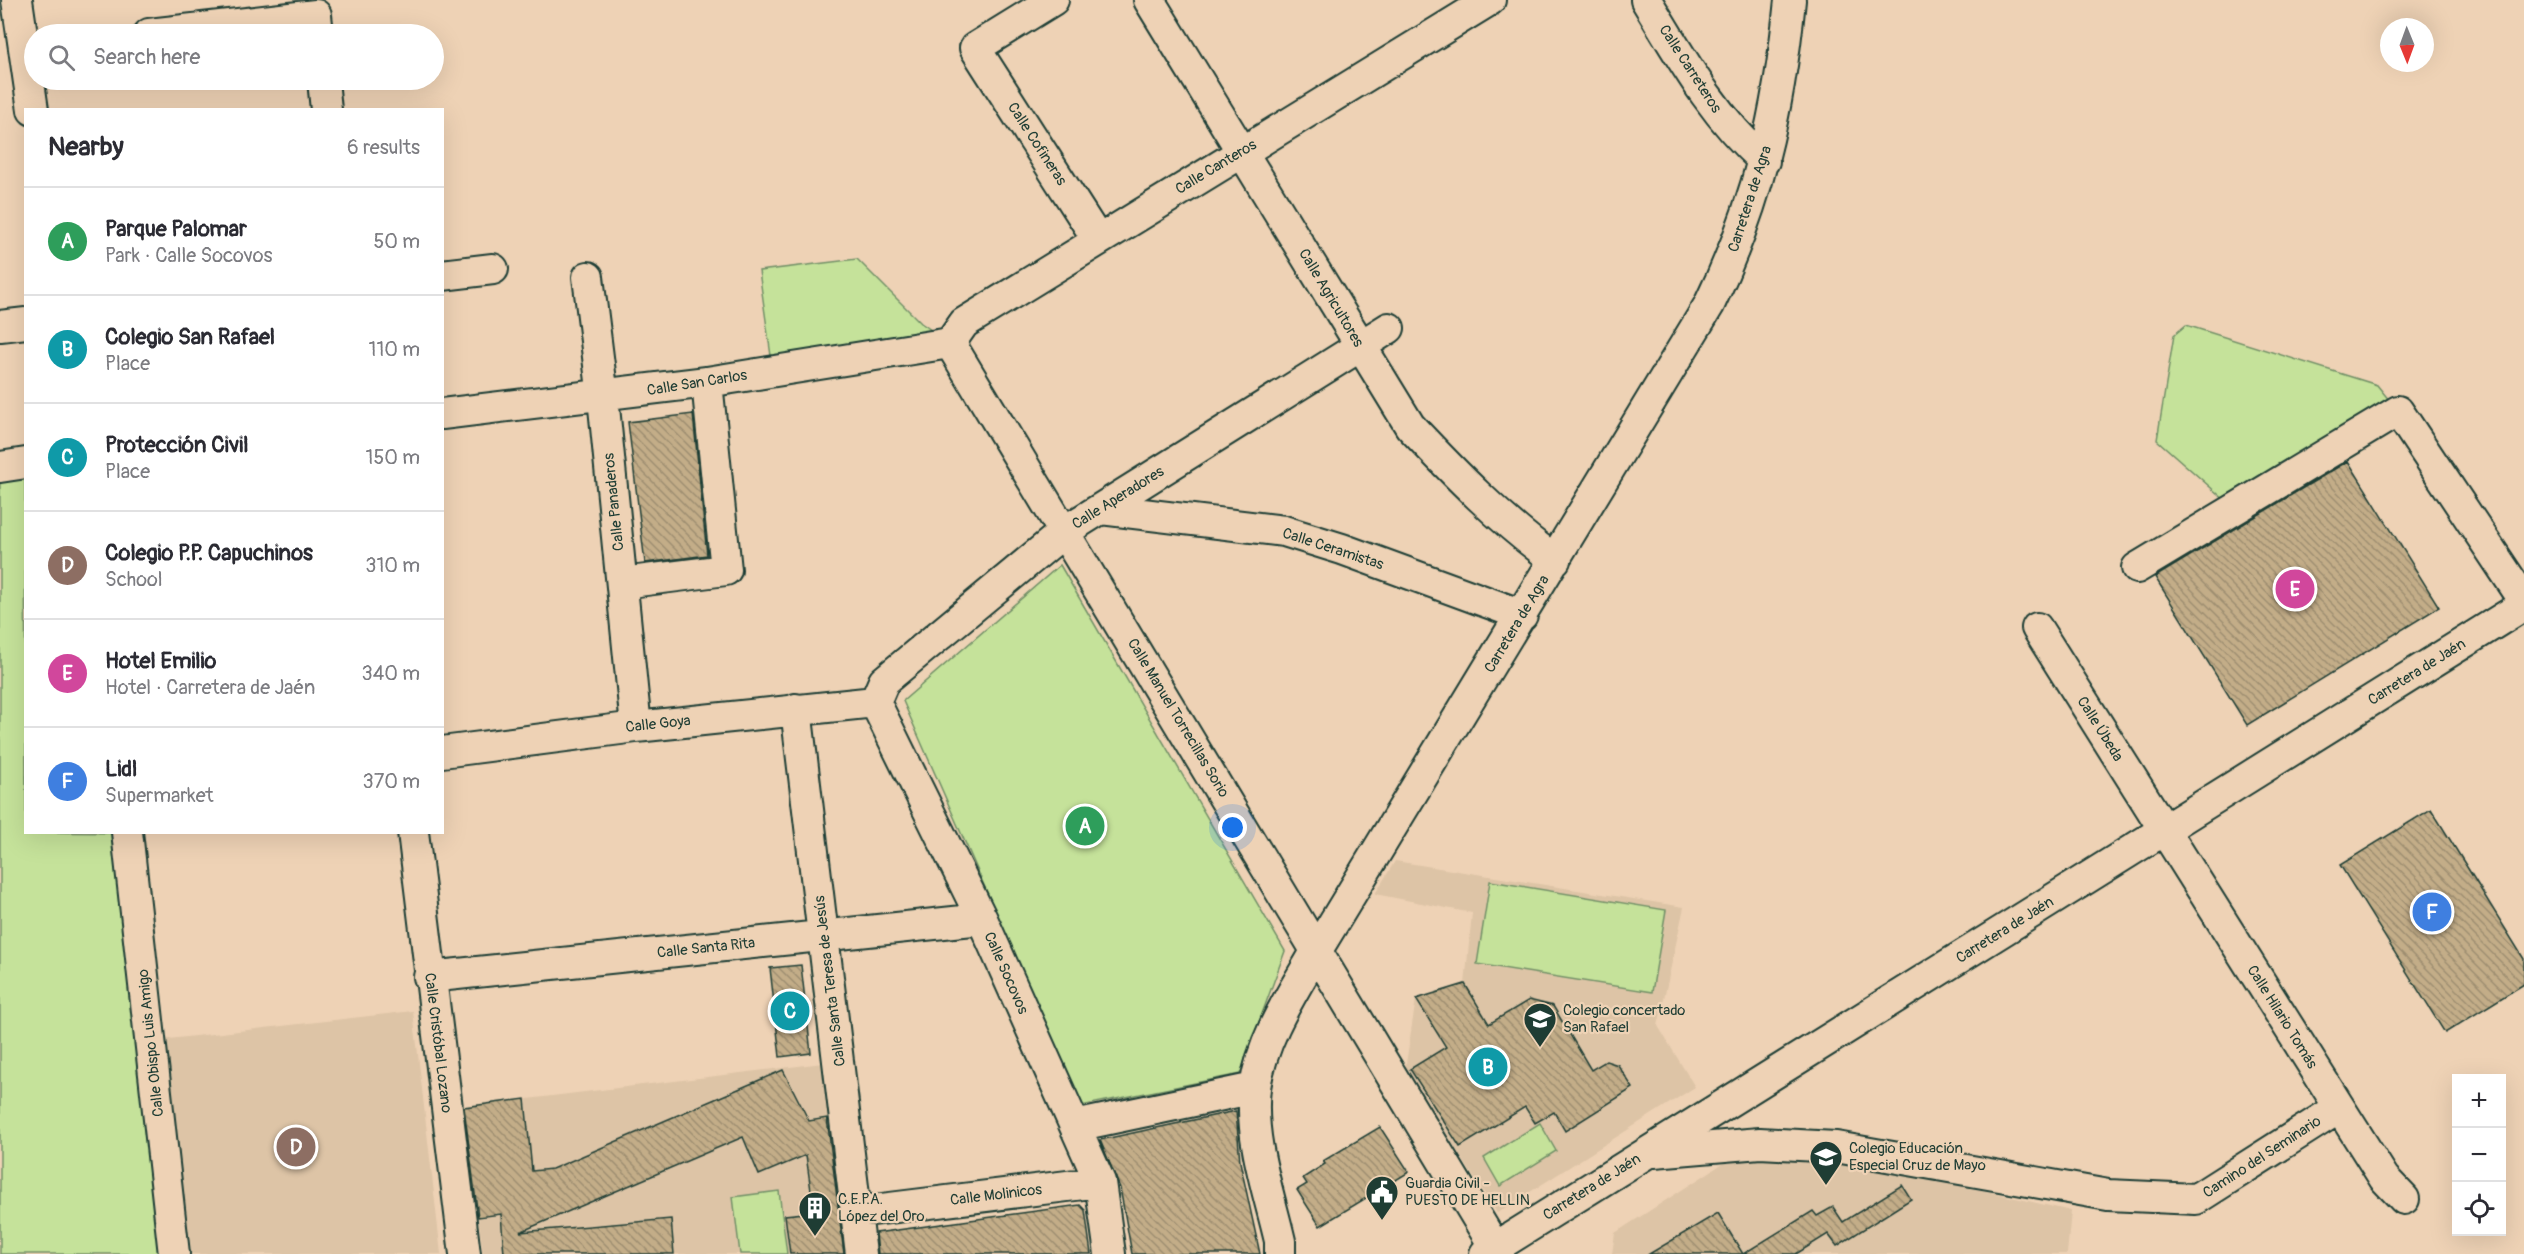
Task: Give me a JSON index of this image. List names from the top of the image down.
{
  "streets": {
    "street": [
      "Calle Carreteros",
      "Calle Cofineras",
      "Calle Canteros",
      "Carretera de Agra",
      "Calle Agricultores",
      "Calle San Carlos",
      "Calle Aperadores",
      "Calle Panaderos",
      "Calle Ceramistas",
      "Carretera de Jaén",
      "Calle Manuel Torrecillas Sorio",
      "Calle Goya",
      "Calle Úbeda",
      "Calle Santa Rita",
      "Calle Socovos",
      "Calle Santa Teresa de Jesús",
      "Calle Hilario Tomás",
      "Calle Obispo Luis Amigo",
      "Calle Cristóbal Lozano",
      "Camino del Seminario",
      "Calle Molinicos"
    ]
  },
  "crossings": [
    ["Calle Carreteros", "Carretera de Agra"],
    ["Calle Cofineras", "Calle Canteros"],
    ["Calle Canteros", "Calle Agricultores"],
    ["Calle Canteros", "Calle San Carlos"],
    ["Calle Canteros", "Calle Manuel Torrecillas Sorio"],
    ["Carretera de Agra", "Calle Agricultores"],
    ["Carretera de Agra", "Calle Ceramistas"],
    ["Carretera de Agra", "Calle Manuel Torrecillas Sorio"],
    ["Calle Agricultores", "Calle Aperadores"],
    ["Calle San Carlos", "Calle Panaderos"],
    ["Calle San Carlos", "Calle Manuel Torrecillas Sorio"],
    ["Calle Aperadores", "Calle Ceramistas"],
    ["Calle Aperadores", "Calle Manuel Torrecillas Sorio"],
    ["Calle Aperadores", "Calle Goya"],
    ["Calle Aperadores", "Calle Socovos"],
    ["Calle Panaderos", "Calle Goya"],
    ["Carretera de Jaén", "Calle Manuel Torrecillas Sorio"],
    ["Carretera de Jaén", "Calle Úbeda"],
    ["Carretera de Jaén", "Calle Hilario Tomás"],
    ["Carretera de Jaén", "Camino del Seminario"],
    ["Calle Goya", "Calle Socovos"],
    ["Calle Goya", "Calle Santa Teresa de Jesús"],
    ["Calle Úbeda", "Calle Hilario Tomás"],
    ["Calle Santa Rita", "Calle Socovos"],
    ["Calle Santa Rita", "Calle Santa Teresa de Jesús"],
    ["Calle Santa Rita", "Calle Cristóbal Lozano"],
    ["Calle Socovos", "Calle Molinicos"],
    ["Calle Santa Teresa de Jesús", "Calle Molinicos"],
    ["Calle Hilario Tomás", "Camino del Seminario"]
  ],
  "places": {
    "school or university": ["Colegio concertado San Rafael", "Colegio Educación Especial Cruz de Mayo"],
    "public building": ["Guardia Civil - PUESTO DE HELLIN"],
    "building": ["C.E.P.A. López del Oro"]
  },
  "north": "bottom",
  "page": {
    "search": "Search here",
    "heading": ["Nearby", "6 results"],
    "list": [
      {
        "mark": "A",
        "name": "Parque Palomar",
        "note": "Park · Calle Socovos",
        "value": "50 m"
      },
      {
        "mark": "B",
        "name": "Colegio San Rafael",
        "note": "Place",
        "value": "110 m"
      },
      {
        "mark": "C",
        "name": "Protección Civil",
        "note": "Place",
        "value": "150 m"
      },
      {
        "mark": "D",
        "name": "Colegio P.P. Capuchinos",
        "note": "School",
        "value": "310 m"
      },
      {
        "mark": "E",
        "name": "Hotel Emilio",
        "note": "Hotel · Carretera de Jaén",
        "value": "340 m"
      },
      {
        "mark": "F",
        "name": "Lidl",
        "note": "Supermarket",
        "value": "370 m"
      }
    ],
    "pins": [
      "E",
      "A",
      "F",
      "C",
      "B",
      "D"
    ],
    "map_buttons": ["+", "−"]
  }
}
